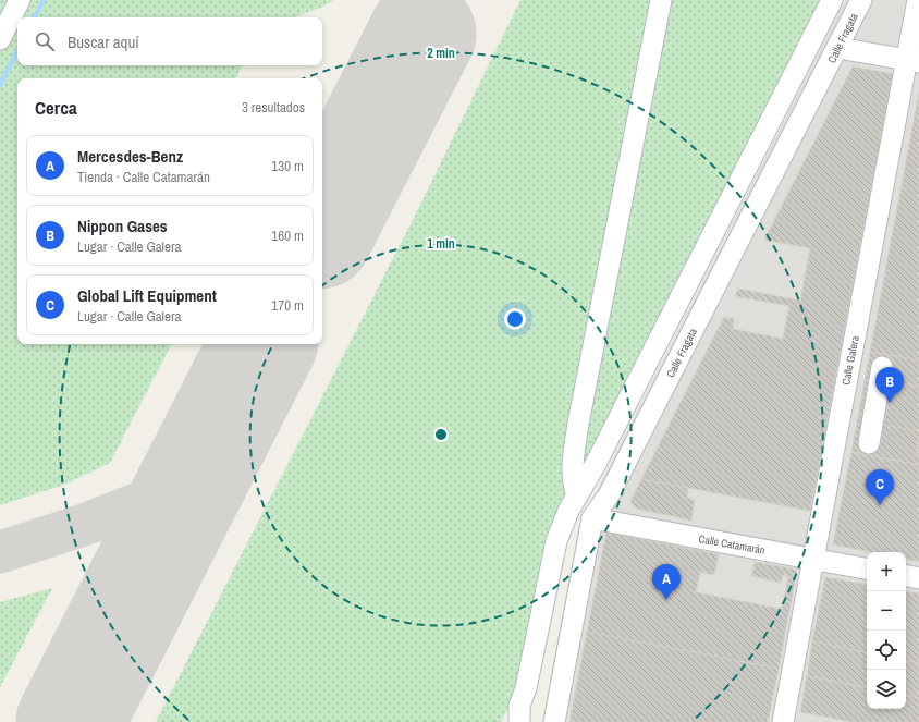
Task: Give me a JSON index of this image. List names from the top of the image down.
{
  "streets": {
    "street": ["Calle Fragata", "Calle Galera", "Calle Catamarán"]
  },
  "crossings": [
    ["Calle Fragata", "Calle Catamarán"],
    ["Calle Galera", "Calle Catamarán"]
  ],
  "page": {
    "search": "Buscar aquí",
    "heading": ["Cerca", "3 resultados"],
    "list": [
      {
        "mark": "A",
        "name": "Mercesdes-Benz",
        "note": "Tienda · Calle Catamarán",
        "value": "130 m"
      },
      {
        "mark": "B",
        "name": "Nippon Gases",
        "note": "Lugar · Calle Galera",
        "value": "160 m"
      },
      {
        "mark": "C",
        "name": "Global Lift Equipment",
        "note": "Lugar · Calle Galera",
        "value": "170 m"
      }
    ],
    "pins": ["B", "C", "A"],
    "map_buttons": ["+", "−"]
  },
  "rings": ["2 min", "1 min"]
}
